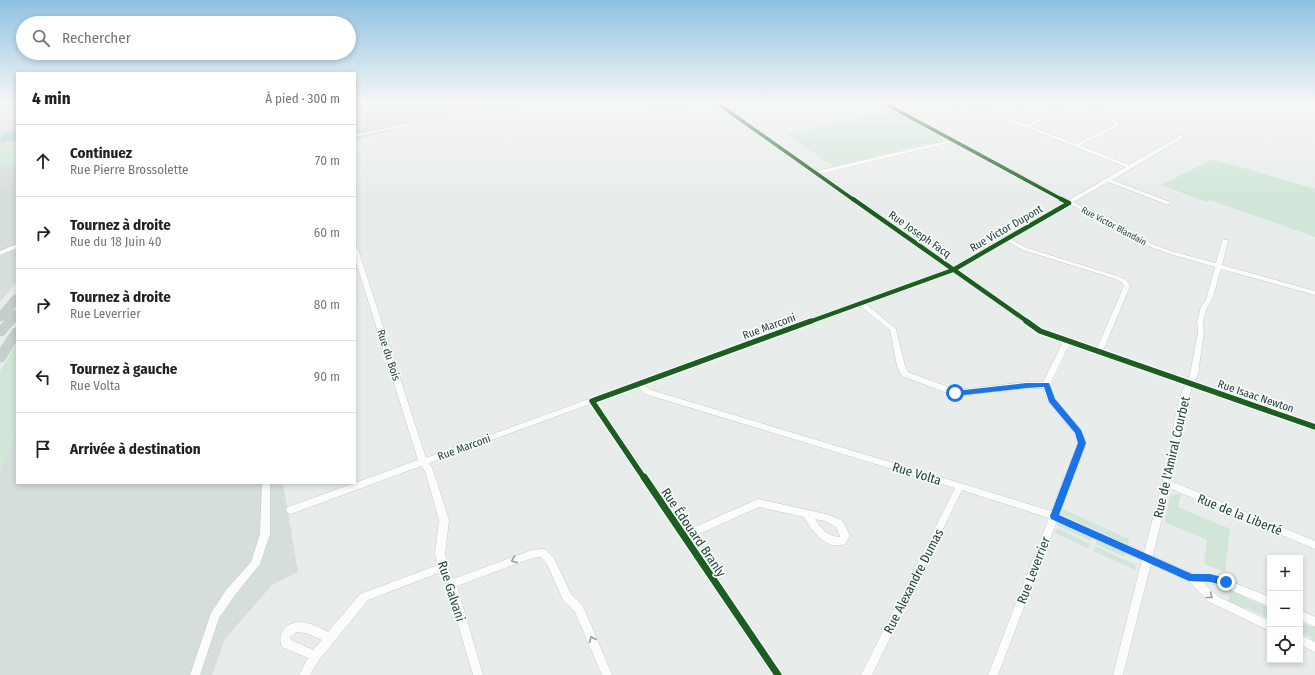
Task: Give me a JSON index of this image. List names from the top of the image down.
{
  "streets": {
    "street": [
      "Rue Victor Blandain",
      "Rue Victor Dupont",
      "Rue Joseph Facq",
      "Rue Marconi",
      "Rue du Bois",
      "Rue Isaac Newton",
      "Rue de l'Amiral Courbet",
      "Rue Volta",
      "Rue de la Liberté",
      "Rue Édouard Branly",
      "Rue Leverrier",
      "Rue Alexandre Dumas",
      "Rue Galvani"
    ]
  },
  "crossings": [
    ["Rue Victor Blandain", "Rue Victor Dupont"],
    ["Rue Victor Blandain", "Rue de l'Amiral Courbet"],
    ["Rue Victor Dupont", "Rue Joseph Facq"],
    ["Rue Victor Dupont", "Rue Marconi"],
    ["Rue Joseph Facq", "Rue Marconi"],
    ["Rue Joseph Facq", "Rue Isaac Newton"],
    ["Rue Joseph Facq", "Rue de l'Amiral Courbet"],
    ["Rue Marconi", "Rue du Bois"],
    ["Rue Marconi", "Rue Volta"],
    ["Rue Marconi", "Rue Édouard Branly"],
    ["Rue Marconi", "Rue Galvani"],
    ["Rue du Bois", "Rue Galvani"],
    ["Rue Isaac Newton", "Rue de l'Amiral Courbet"],
    ["Rue de l'Amiral Courbet", "Rue Volta"],
    ["Rue de l'Amiral Courbet", "Rue de la Liberté"],
    ["Rue Volta", "Rue Leverrier"],
    ["Rue Volta", "Rue Alexandre Dumas"]
  ],
  "page": {
    "search": "Rechercher",
    "heading": ["4 min", "À pied · 300 m"],
    "list": [
      ["Continuez", "Rue Pierre Brossolette", "70 m"],
      ["Tournez à droite", "Rue du 18 Juin 40", "60 m"],
      ["Tournez à droite", "Rue Leverrier", "80 m"],
      ["Tournez à gauche", "Rue Volta", "90 m"],
      "Arrivée à destination"
    ],
    "map_buttons": ["+", "−"]
  }
}
